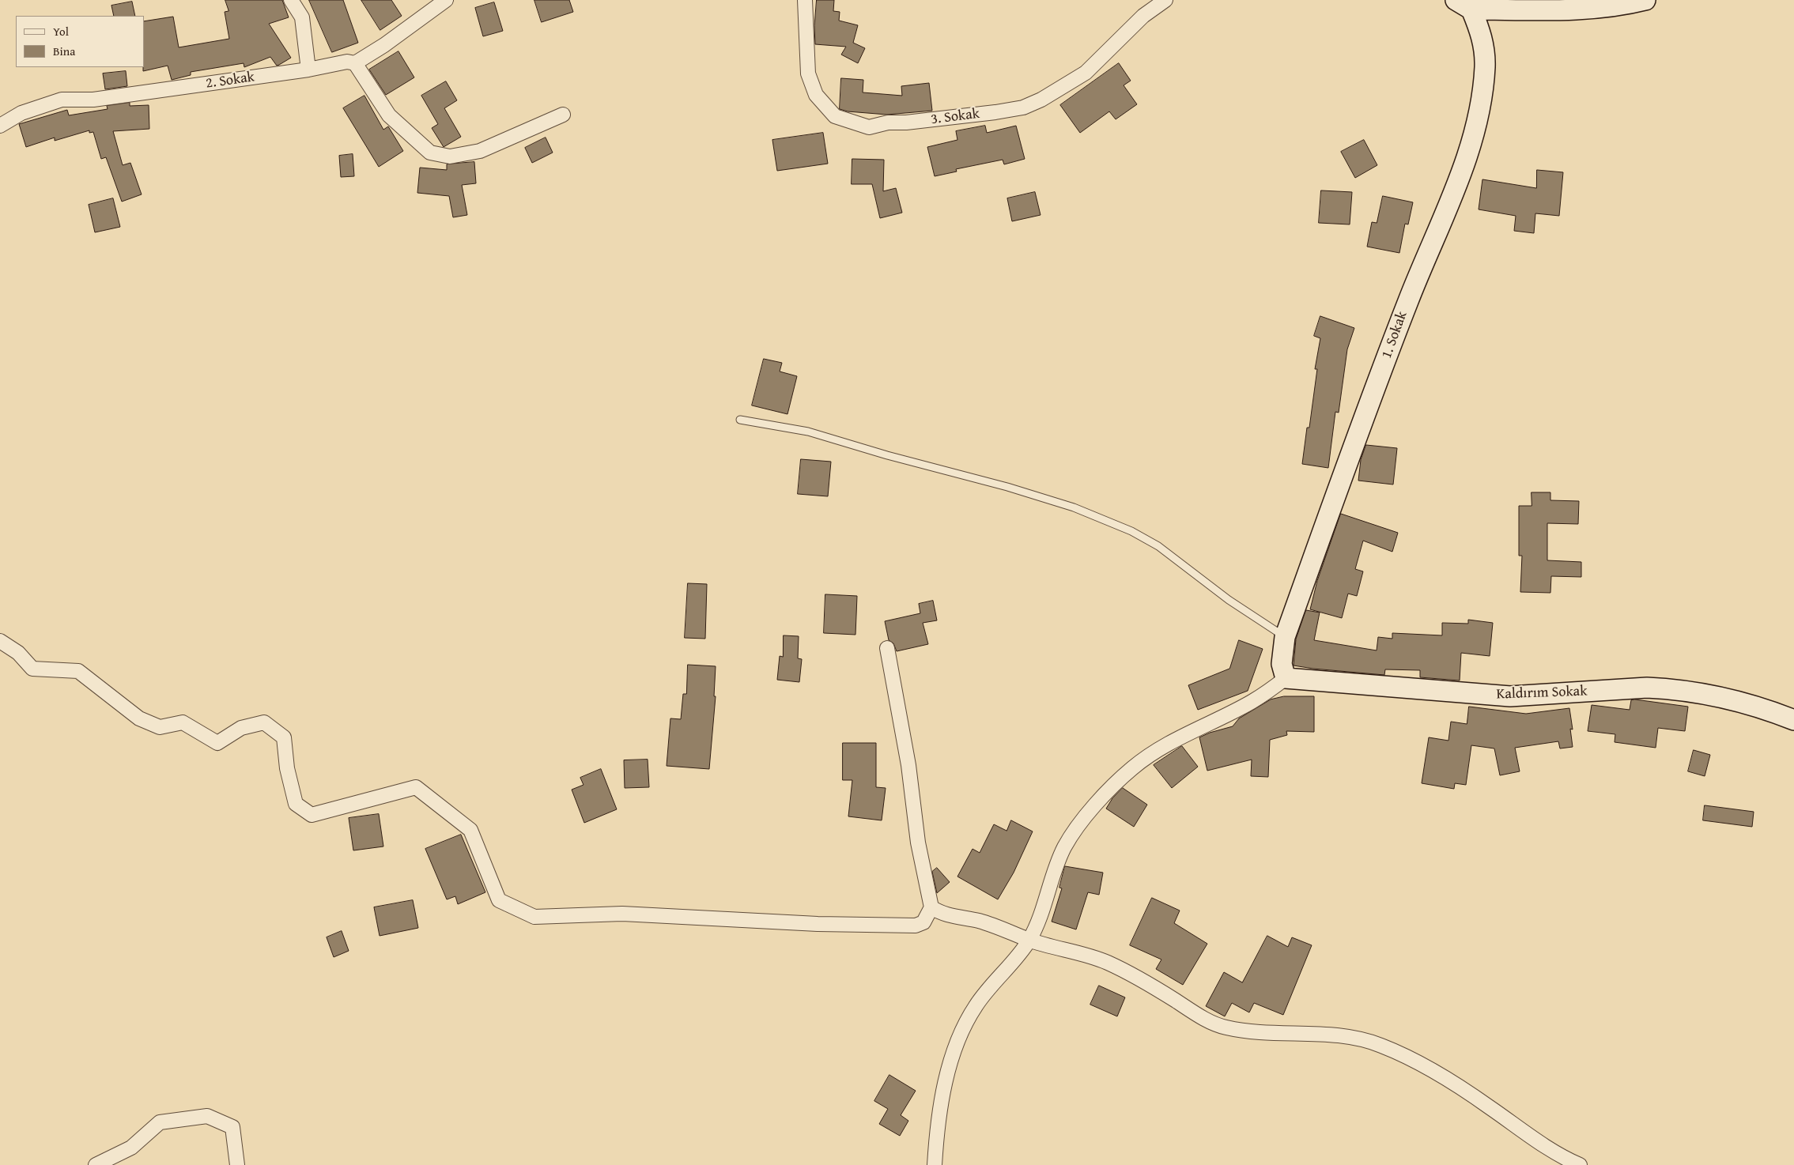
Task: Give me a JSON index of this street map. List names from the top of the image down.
{
  "streets": {
    "street": [
      "2. Sokak",
      "3. Sokak",
      "1. Sokak",
      "Kaldırım Sokak"
    ]
  },
  "crossings": [
    ["1. Sokak", "Kaldırım Sokak"]
  ],
  "legend": ["Yol", "Bina"]
}
